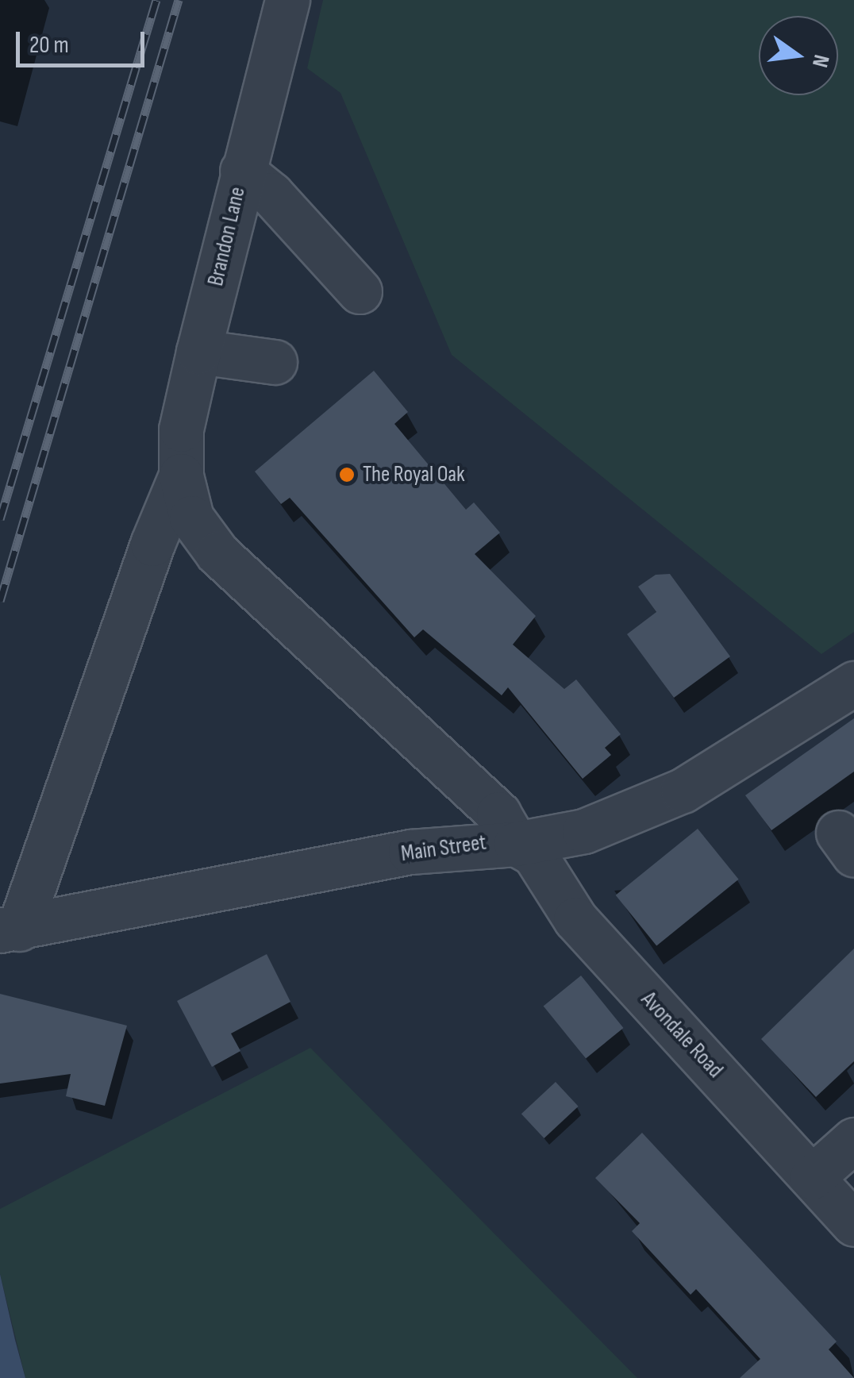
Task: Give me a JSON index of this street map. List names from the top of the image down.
{
  "streets": {
    "street": ["Brandon Lane", "Main Street", "Avondale Road"]
  },
  "crossings": [
    ["Brandon Lane", "Avondale Road"],
    ["Main Street", "Avondale Road"]
  ],
  "places": ["The Royal Oak"],
  "scale_bar": "20 m",
  "north": "right"
}
